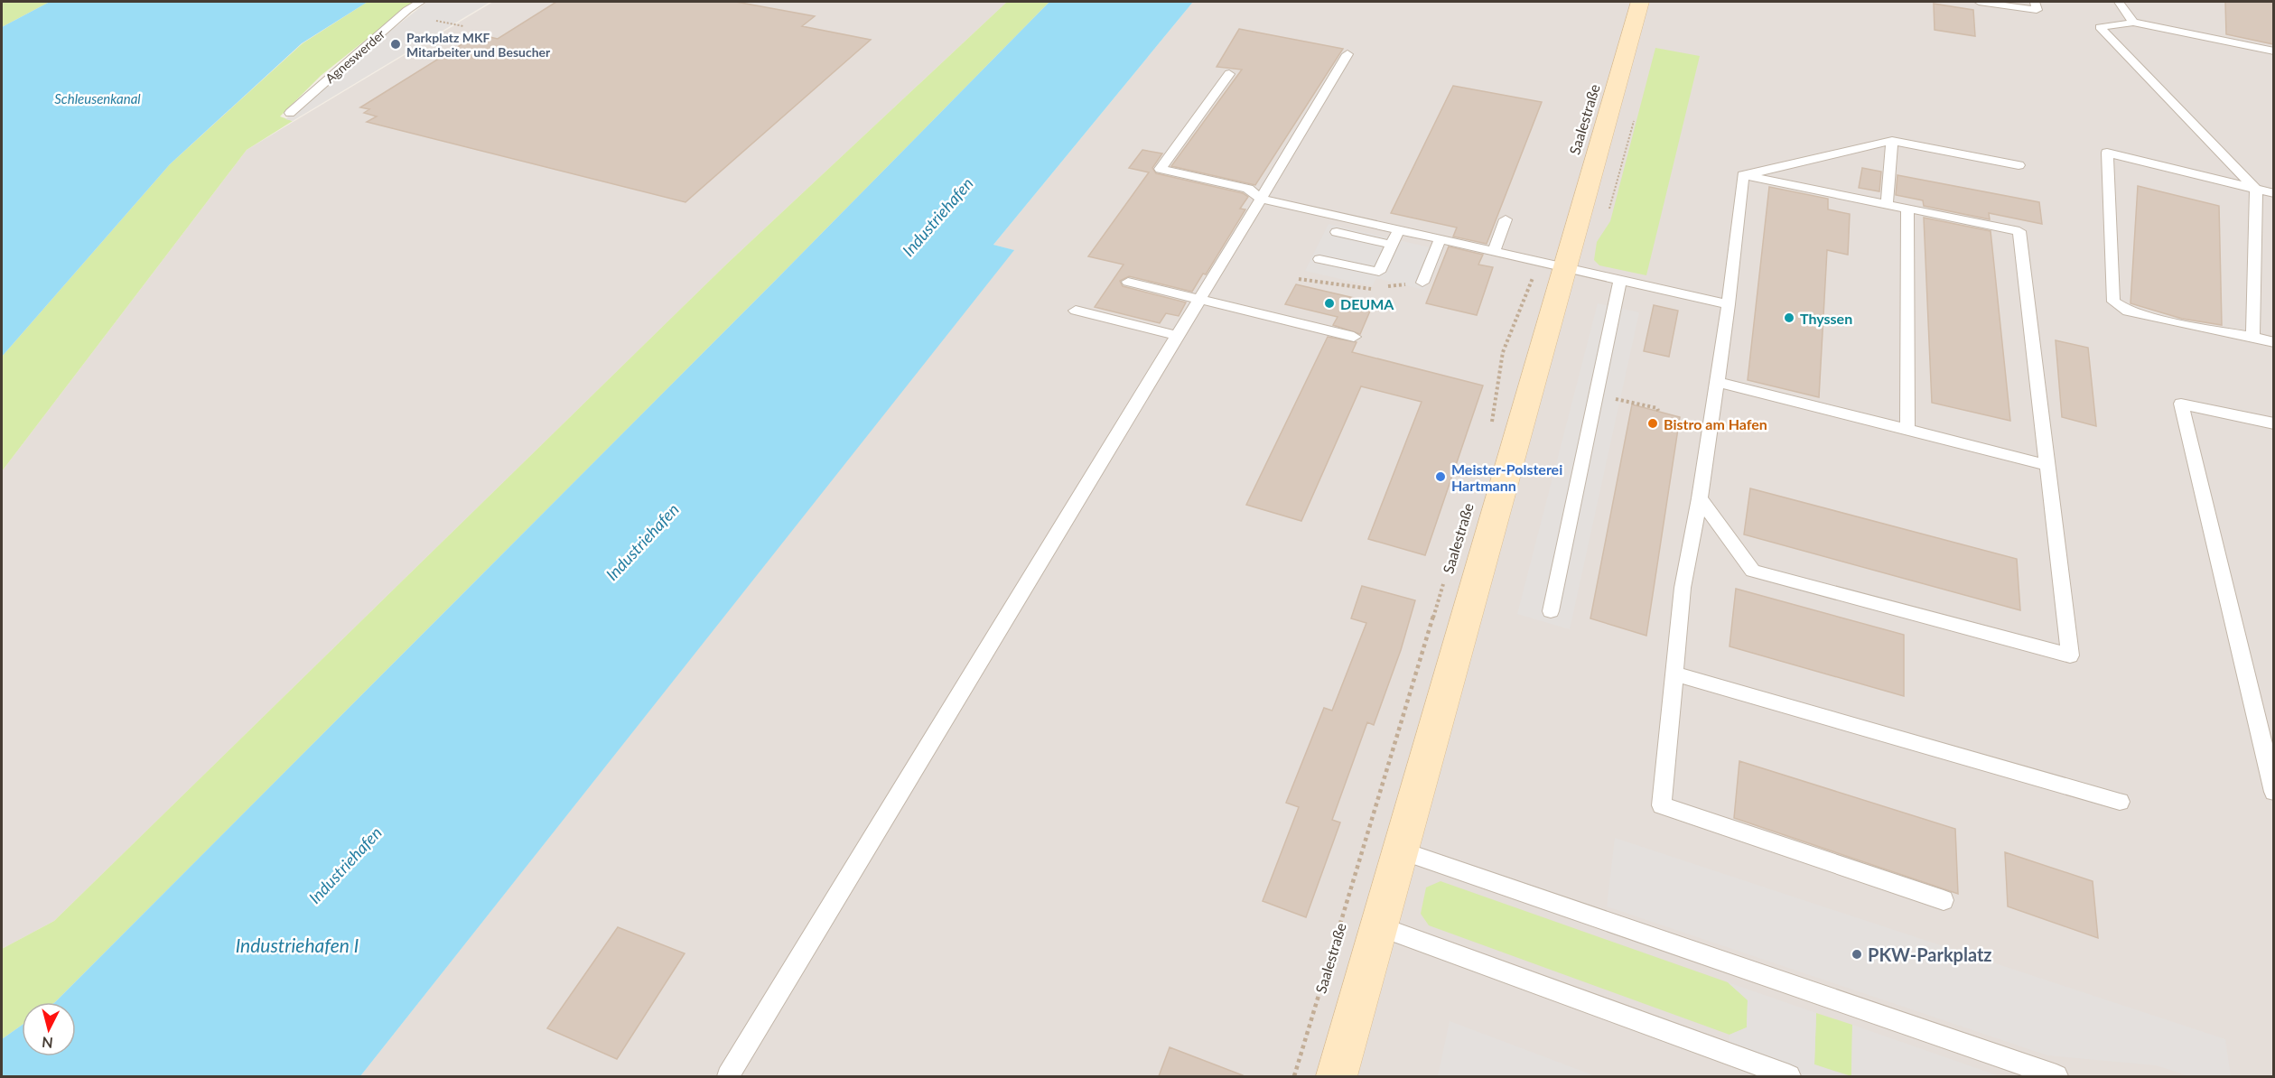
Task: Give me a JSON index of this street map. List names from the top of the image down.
{
  "streets": {
    "main road": ["Saalestraße"],
    "lane": ["Agneswerder"]
  },
  "water": ["Schleusenkanal", "Industriehafen", "Industriehafen I"],
  "places": [
    "Parkplatz MKF Mitarbeiter und Besucher",
    "DEUMA",
    "Thyssen",
    "Bistro am Hafen",
    "Meister-Polsterei Hartmann",
    "PKW-Parkplatz"
  ],
  "north": "bottom"
}
